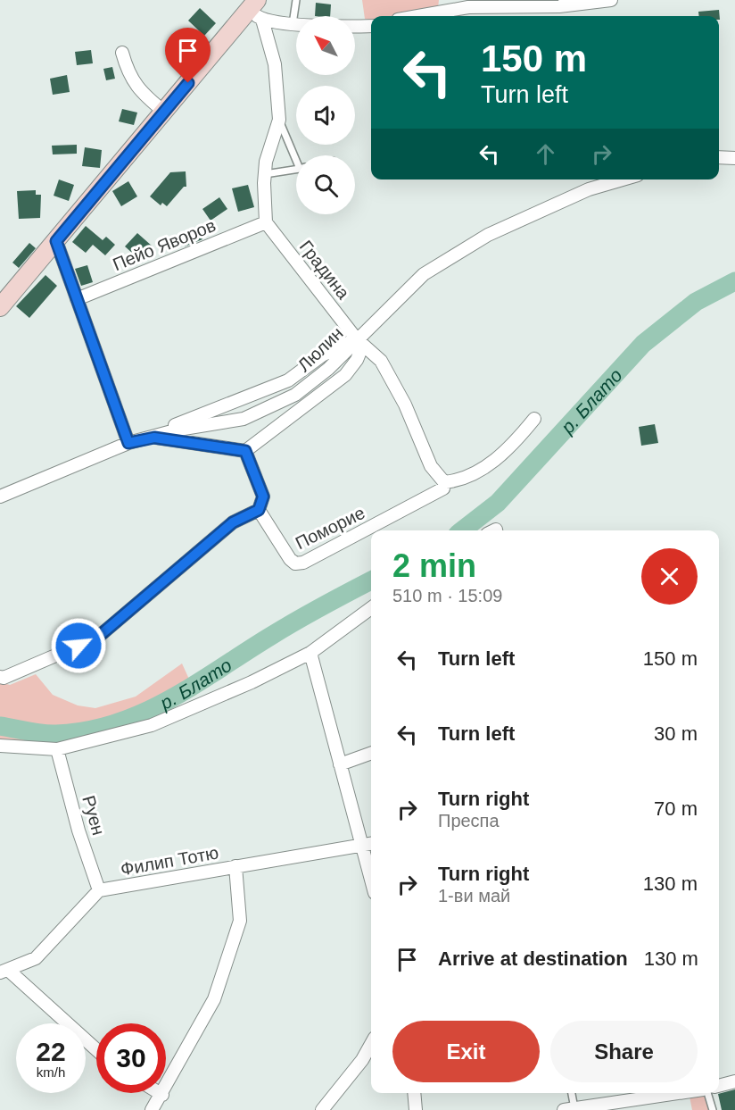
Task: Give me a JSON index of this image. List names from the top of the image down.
{
  "streets": {
    "street": [
      "Пейо Яворов",
      "Градина",
      "Люлин",
      "Поморие",
      "Руен",
      "Филип Тотю"
    ]
  },
  "crossings": [
    ["Пейо Яворов", "Градина"],
    ["Градина", "Люлин"],
    ["Руен", "Филип Тотю"]
  ],
  "water": ["р. Блато"],
  "north": "top left",
  "page": {
    "turn": ["150 m", "Turn left"],
    "heading": ["2 min", "510 m · 15:09"],
    "list": [
      {
        "name": "Turn left",
        "value": "150 m"
      },
      {
        "name": "Turn left",
        "value": "30 m"
      },
      {
        "name": "Turn right",
        "note": "Преспа",
        "value": "70 m"
      },
      {
        "name": "Turn right",
        "note": "1-ви май",
        "value": "130 m"
      },
      {
        "name": "Arrive at destination",
        "value": "130 m"
      }
    ],
    "buttons": ["Exit", "Share"],
    "speed": "22 km/h",
    "limit": "30"
  }
}
